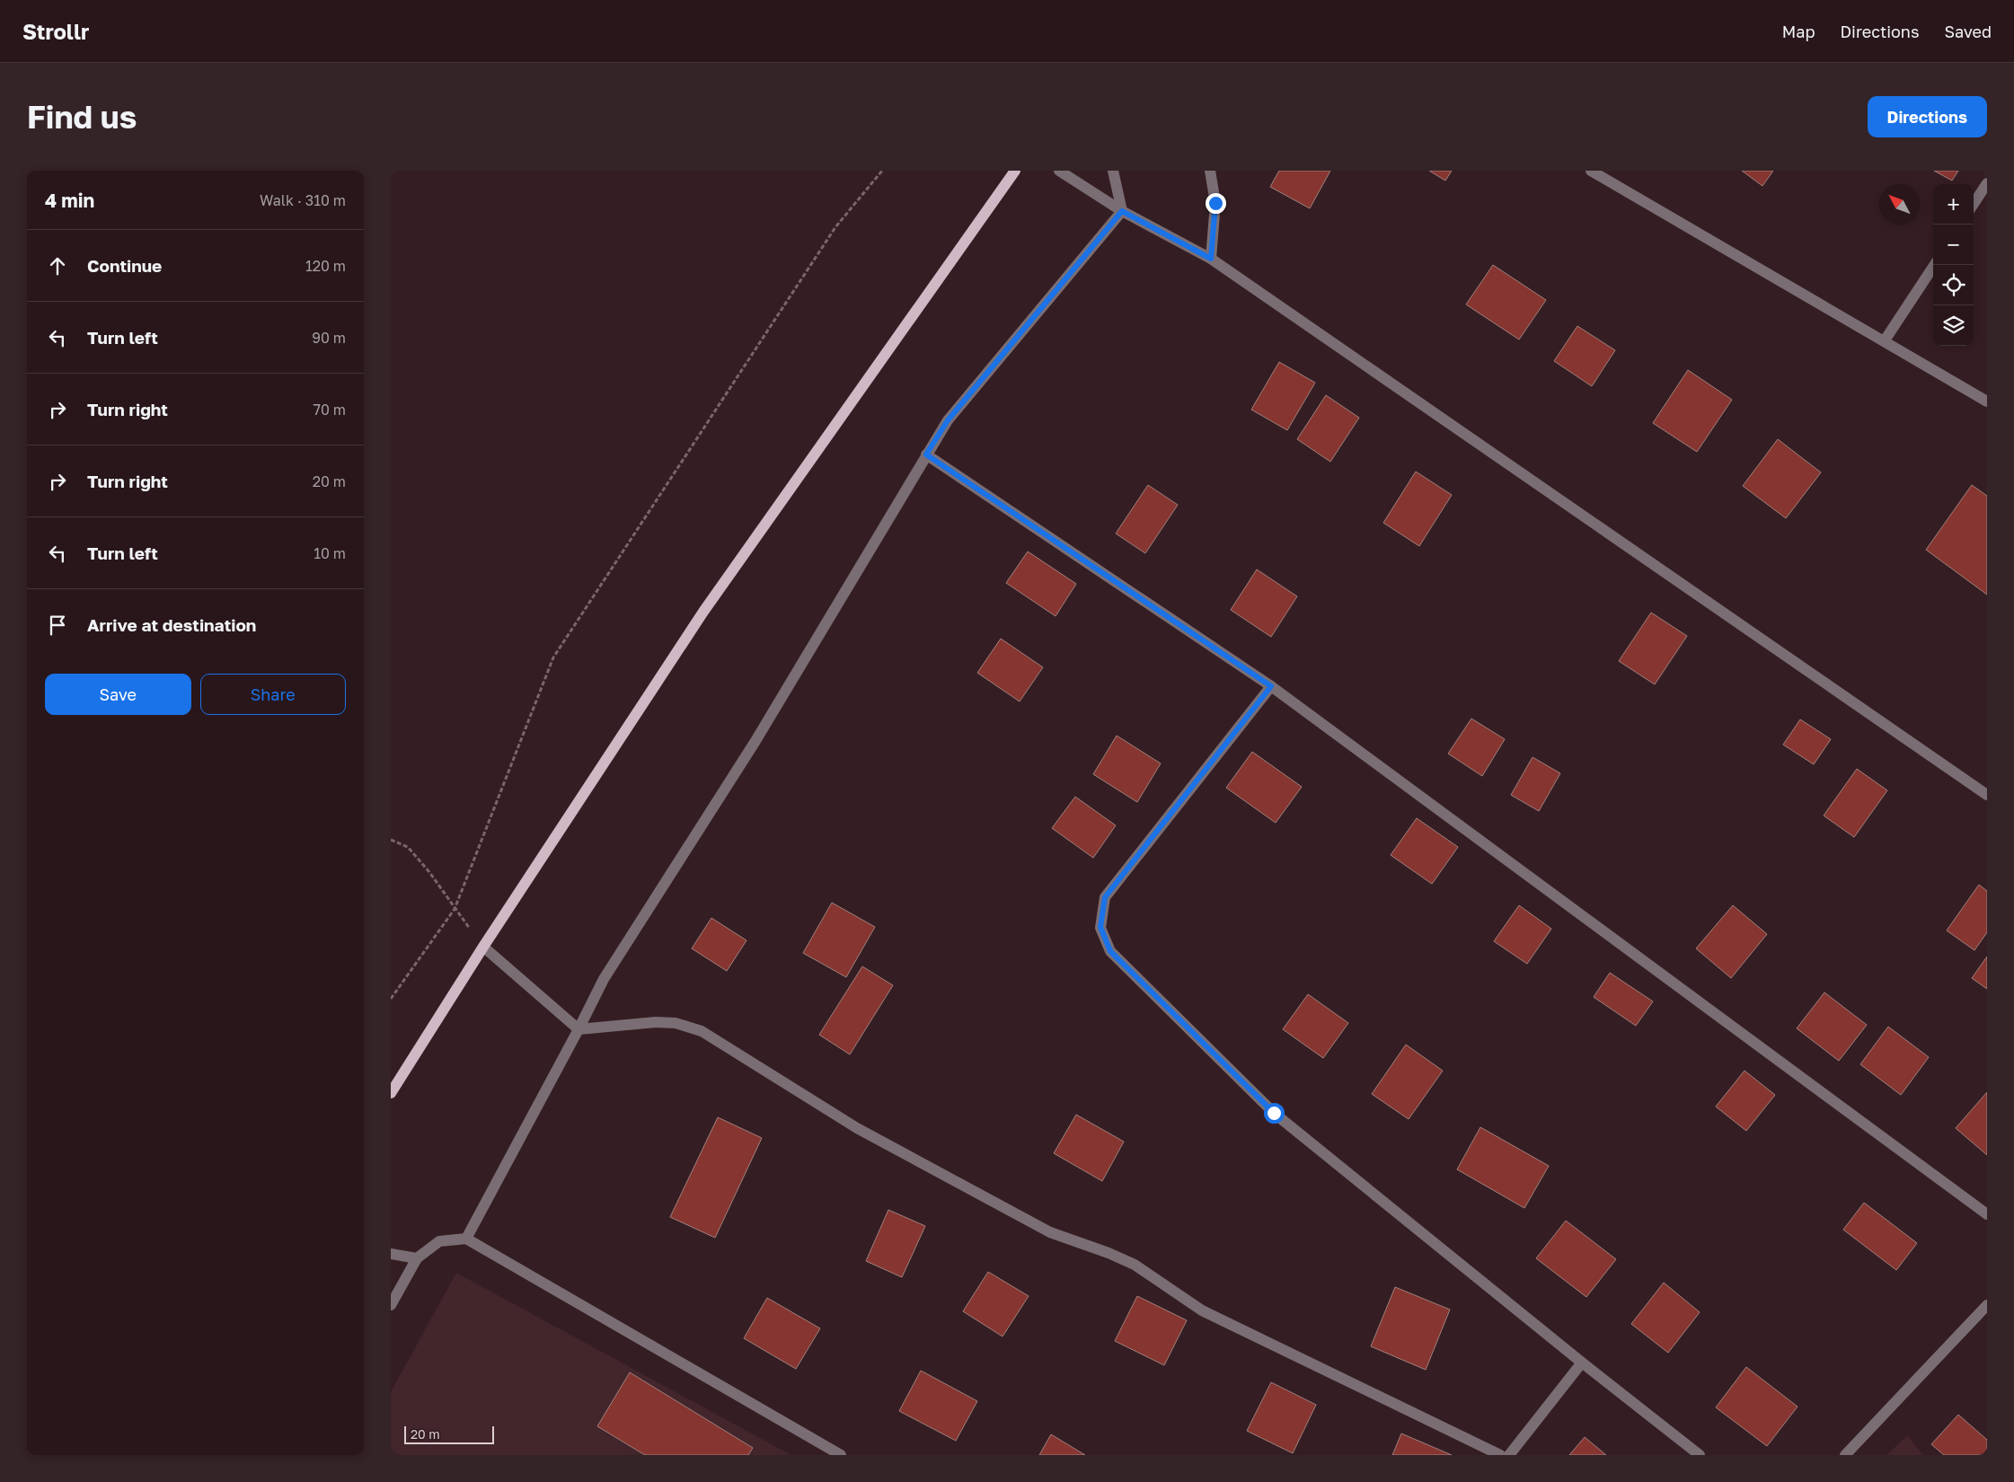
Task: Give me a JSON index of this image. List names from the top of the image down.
{
  "scale_bar": "20 m",
  "north": "top left",
  "page": {
    "header": "Strollr",
    "nav": ["Map", "Directions", "Saved"],
    "buttons": [
      "Directions",
      ["Save", "Share"]
    ],
    "title": "Find us",
    "heading": ["4 min", "Walk · 310 m"],
    "map_buttons": ["+", "−"],
    "list": [
      ["Continue", "120 m"],
      ["Turn left", "90 m"],
      ["Turn right", "70 m"],
      ["Turn right", "20 m"],
      ["Turn left", "10 m"],
      "Arrive at destination"
    ],
    "scale": "20 m"
  }
}
